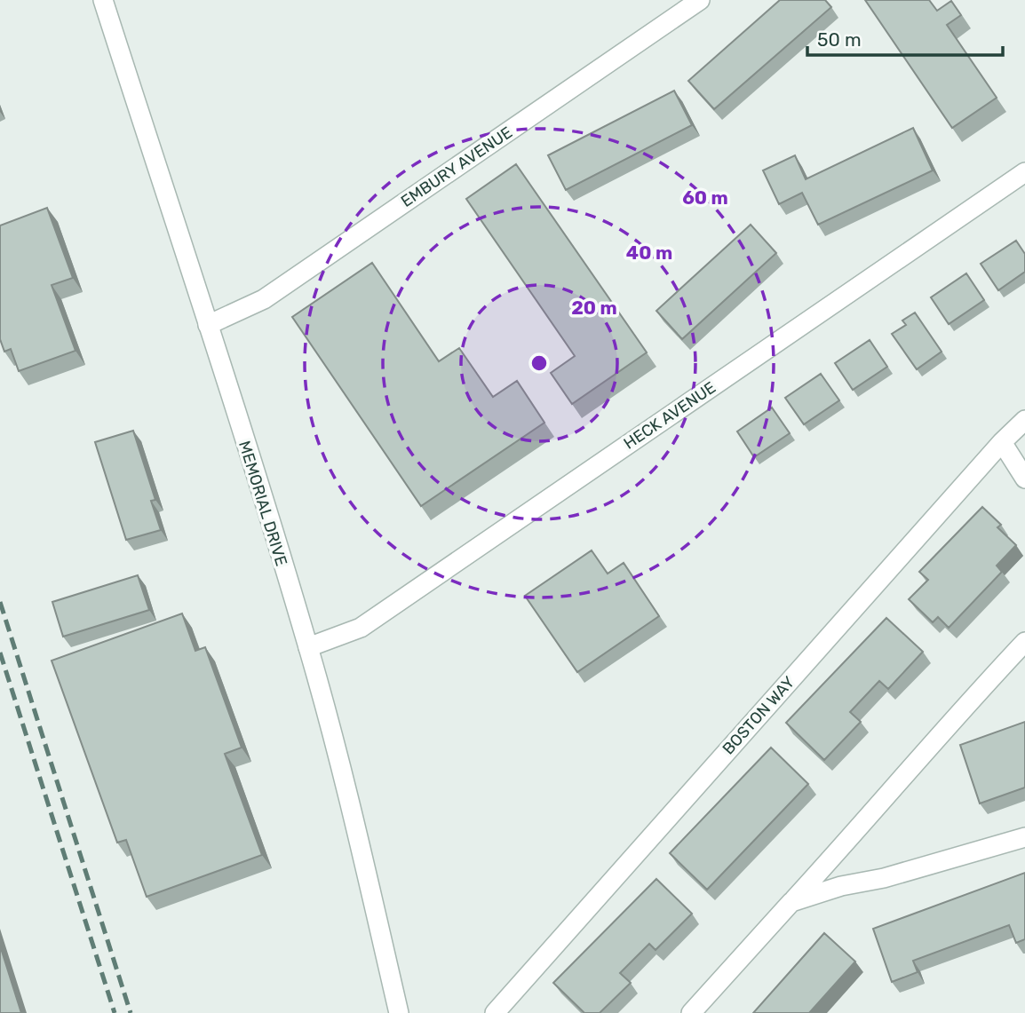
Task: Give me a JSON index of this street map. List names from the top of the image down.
{
  "streets": {
    "street": [
      "EMBURY AVENUE",
      "HECK AVENUE",
      "MEMORIAL DRIVE",
      "BOSTON WAY"
    ]
  },
  "crossings": [
    ["EMBURY AVENUE", "MEMORIAL DRIVE"],
    ["HECK AVENUE", "MEMORIAL DRIVE"]
  ],
  "scale_bar": "50 m",
  "rings": ["60 m", "40 m", "20 m"]
}
